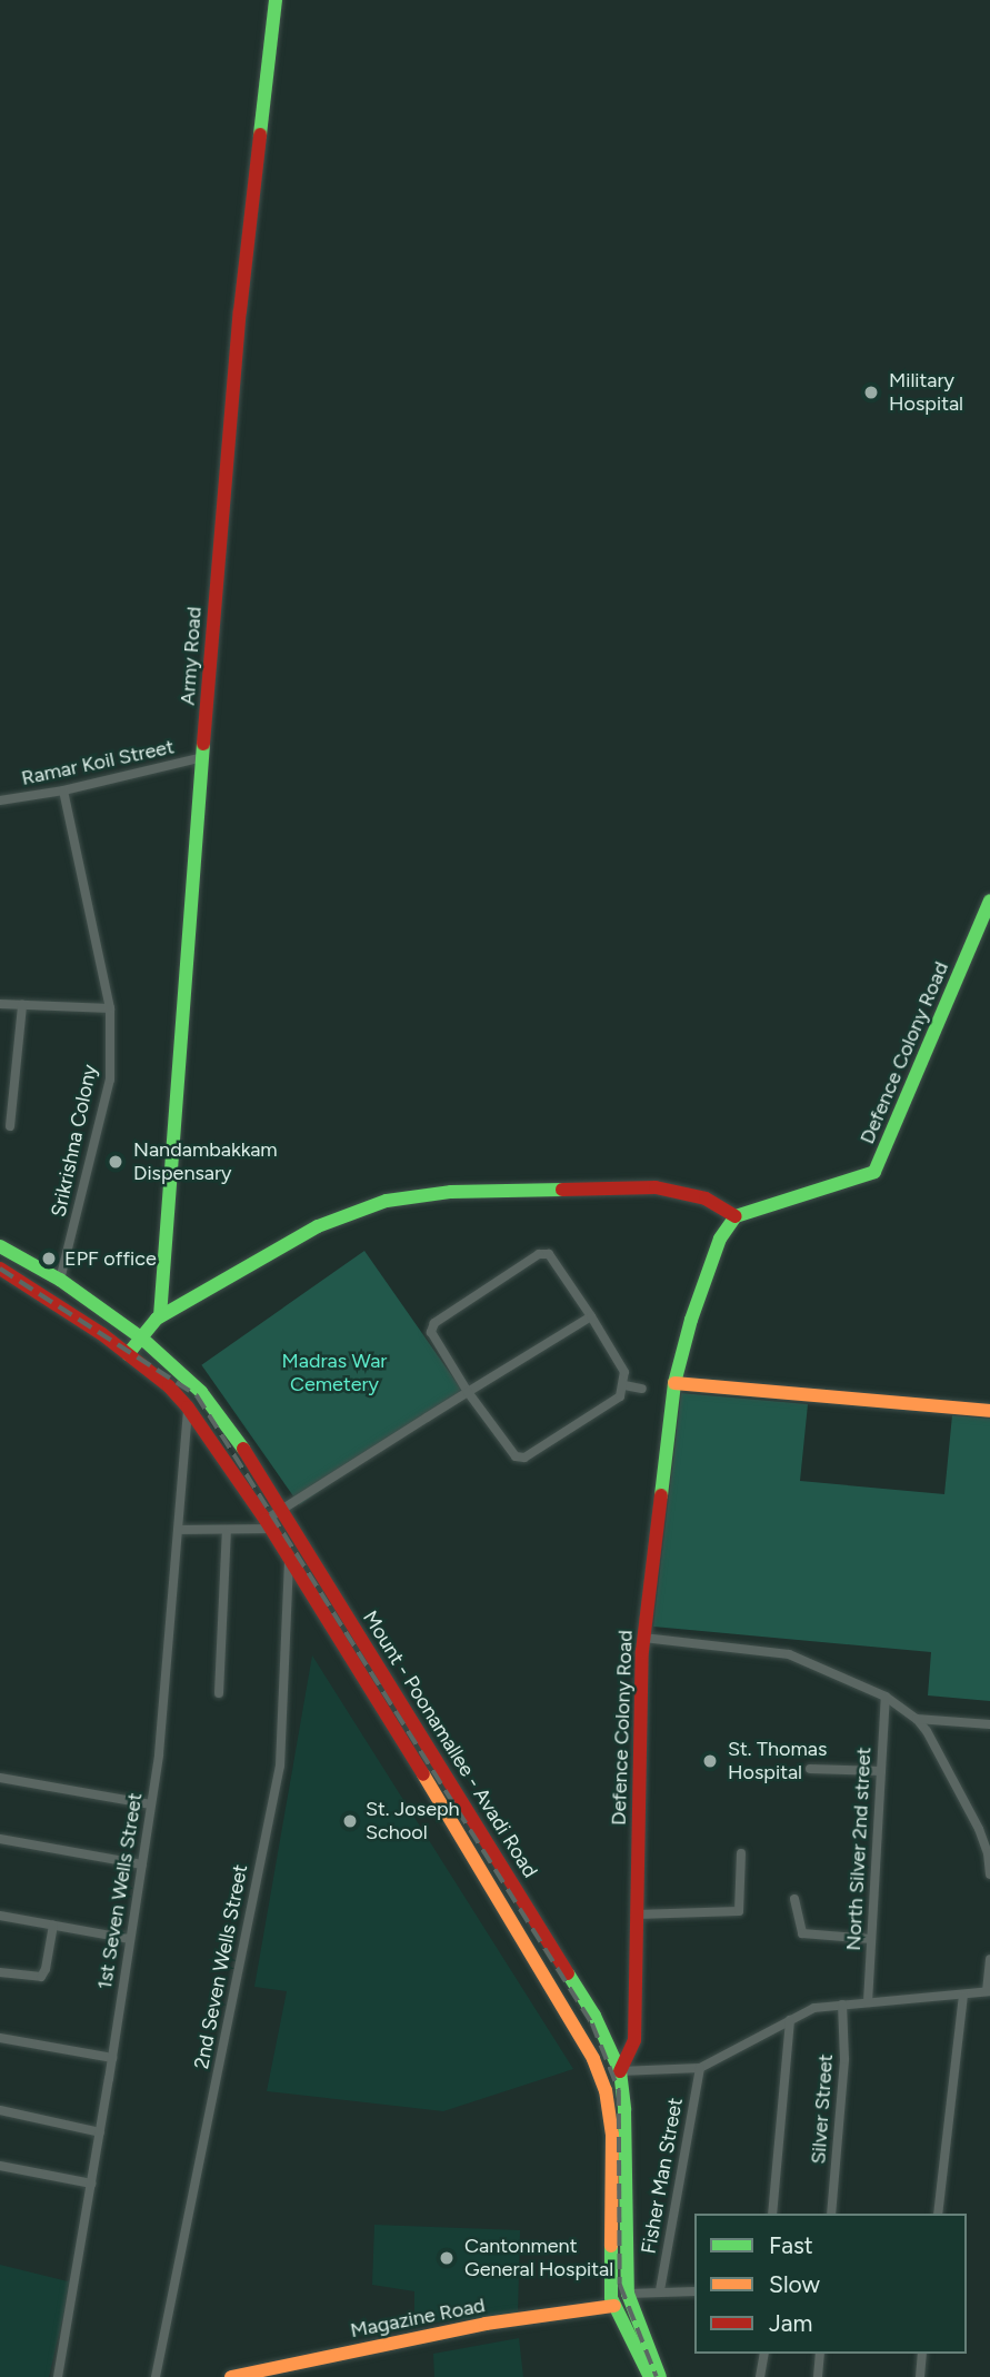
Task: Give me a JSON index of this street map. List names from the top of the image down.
{
  "streets": {
    "main road": [
      "Army Road",
      "Defence Colony Road",
      "Mount - Poonamallee - Avadi Road",
      "Magazine Road"
    ],
    "street": [
      "Ramar Koil Street",
      "Srikrishna Colony",
      "North Silver 2nd street",
      "1st Seven Wells Street",
      "2nd Seven Wells Street",
      "Silver Street",
      "Fisher Man Street"
    ]
  },
  "crossings": [
    ["Army Road", "Ramar Koil Street"],
    ["Ramar Koil Street", "Srikrishna Colony"],
    ["Defence Colony Road", "Mount - Poonamallee - Avadi Road"],
    ["Srikrishna Colony", "Mount - Poonamallee - Avadi Road"],
    ["Mount - Poonamallee - Avadi Road", "1st Seven Wells Street"],
    ["Mount - Poonamallee - Avadi Road", "2nd Seven Wells Street"],
    ["Mount - Poonamallee - Avadi Road", "Magazine Road"]
  ],
  "parks": ["Madras War Cemetery"],
  "places": [
    "Military Hospital",
    "Nandambakkam Dispensary",
    "EPF office",
    "St. Thomas Hospital",
    "St. Joseph School",
    "Cantonment General Hospital"
  ],
  "legend": ["Fast", "Slow", "Jam"]
}
